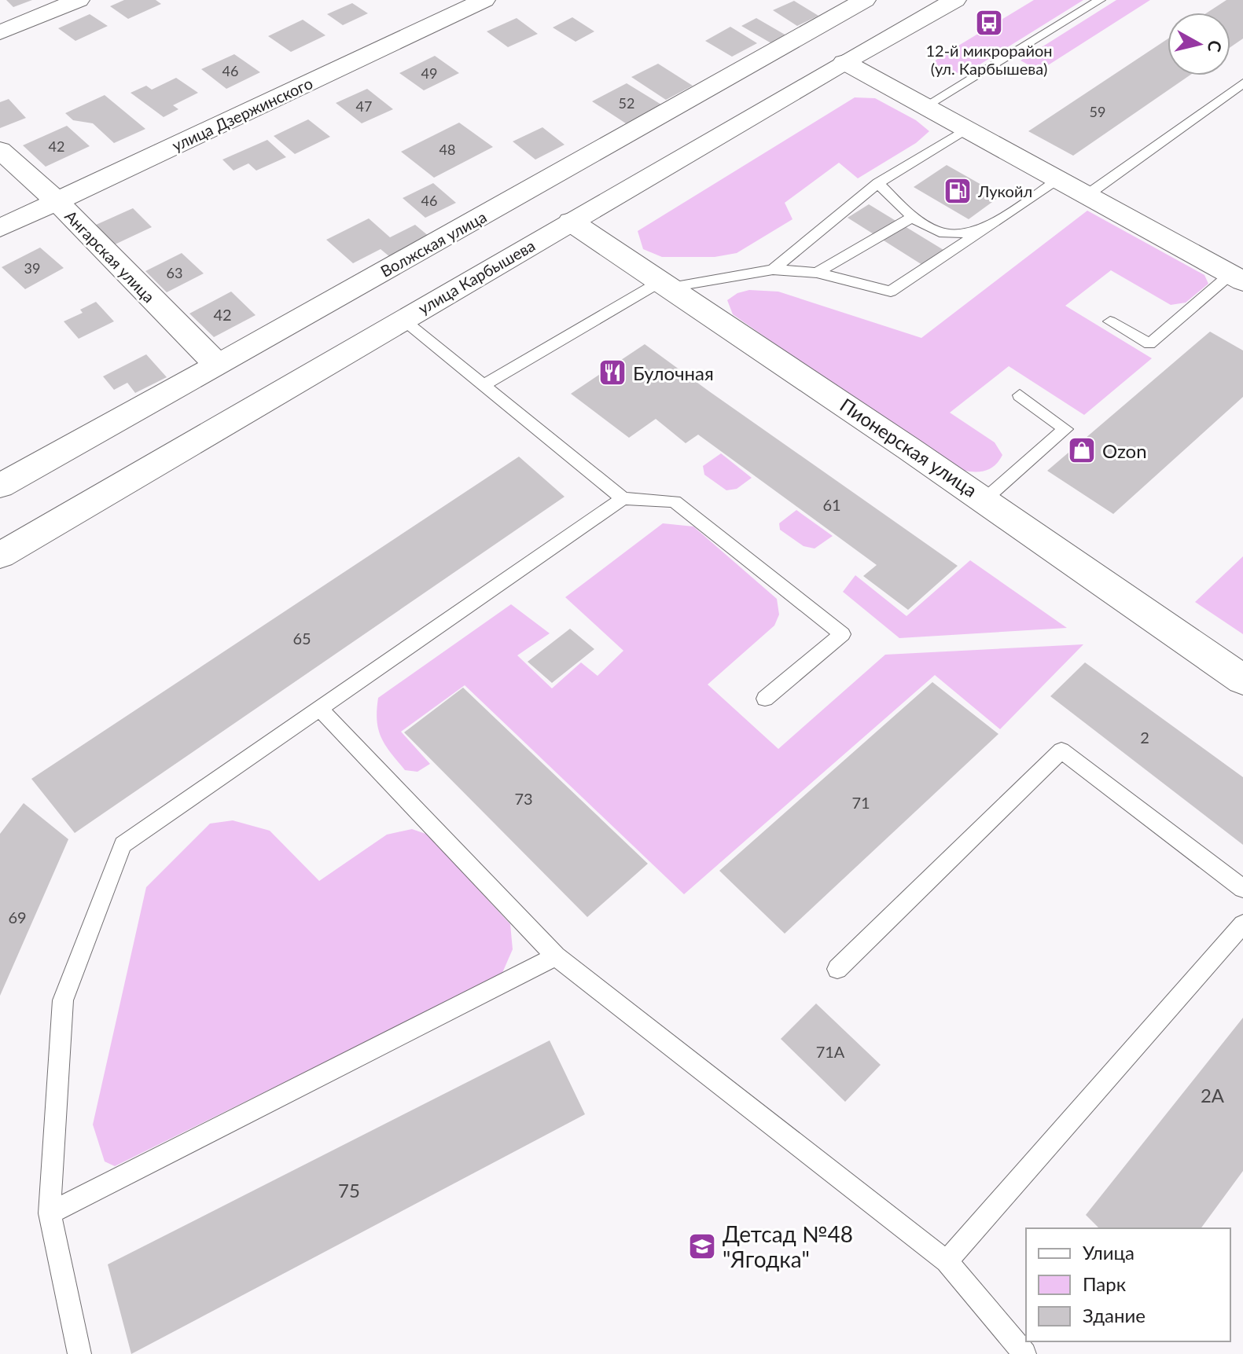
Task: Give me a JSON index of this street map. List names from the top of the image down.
{
  "streets": {
    "street": [
      "улица Дзержинского",
      "Волжская улица",
      "Ангарская улица",
      "улица Карбышева",
      "Пионерская улица"
    ]
  },
  "crossings": [
    ["улица Дзержинского", "Ангарская улица"],
    ["Волжская улица", "Ангарская улица"],
    ["улица Карбышева", "Пионерская улица"]
  ],
  "places": {
    "bus stop": ["12-й микрорайон (ул. Карбышева)"],
    "fuel station": ["Лукойл"],
    "restaurant": ["Булочная"],
    "shop": ["Ozon"],
    "school or university": ["Детсад №48 \"Ягодка\""]
  },
  "house_numbers": [
    "46",
    "49",
    "52",
    "47",
    "59",
    "42",
    "48",
    "46",
    "39",
    "63",
    "42",
    "61",
    "65",
    "2",
    "73",
    "71",
    "69",
    "71А",
    "2А",
    "75"
  ],
  "legend": ["Улица", "Парк", "Здание"],
  "north": "right"
}
